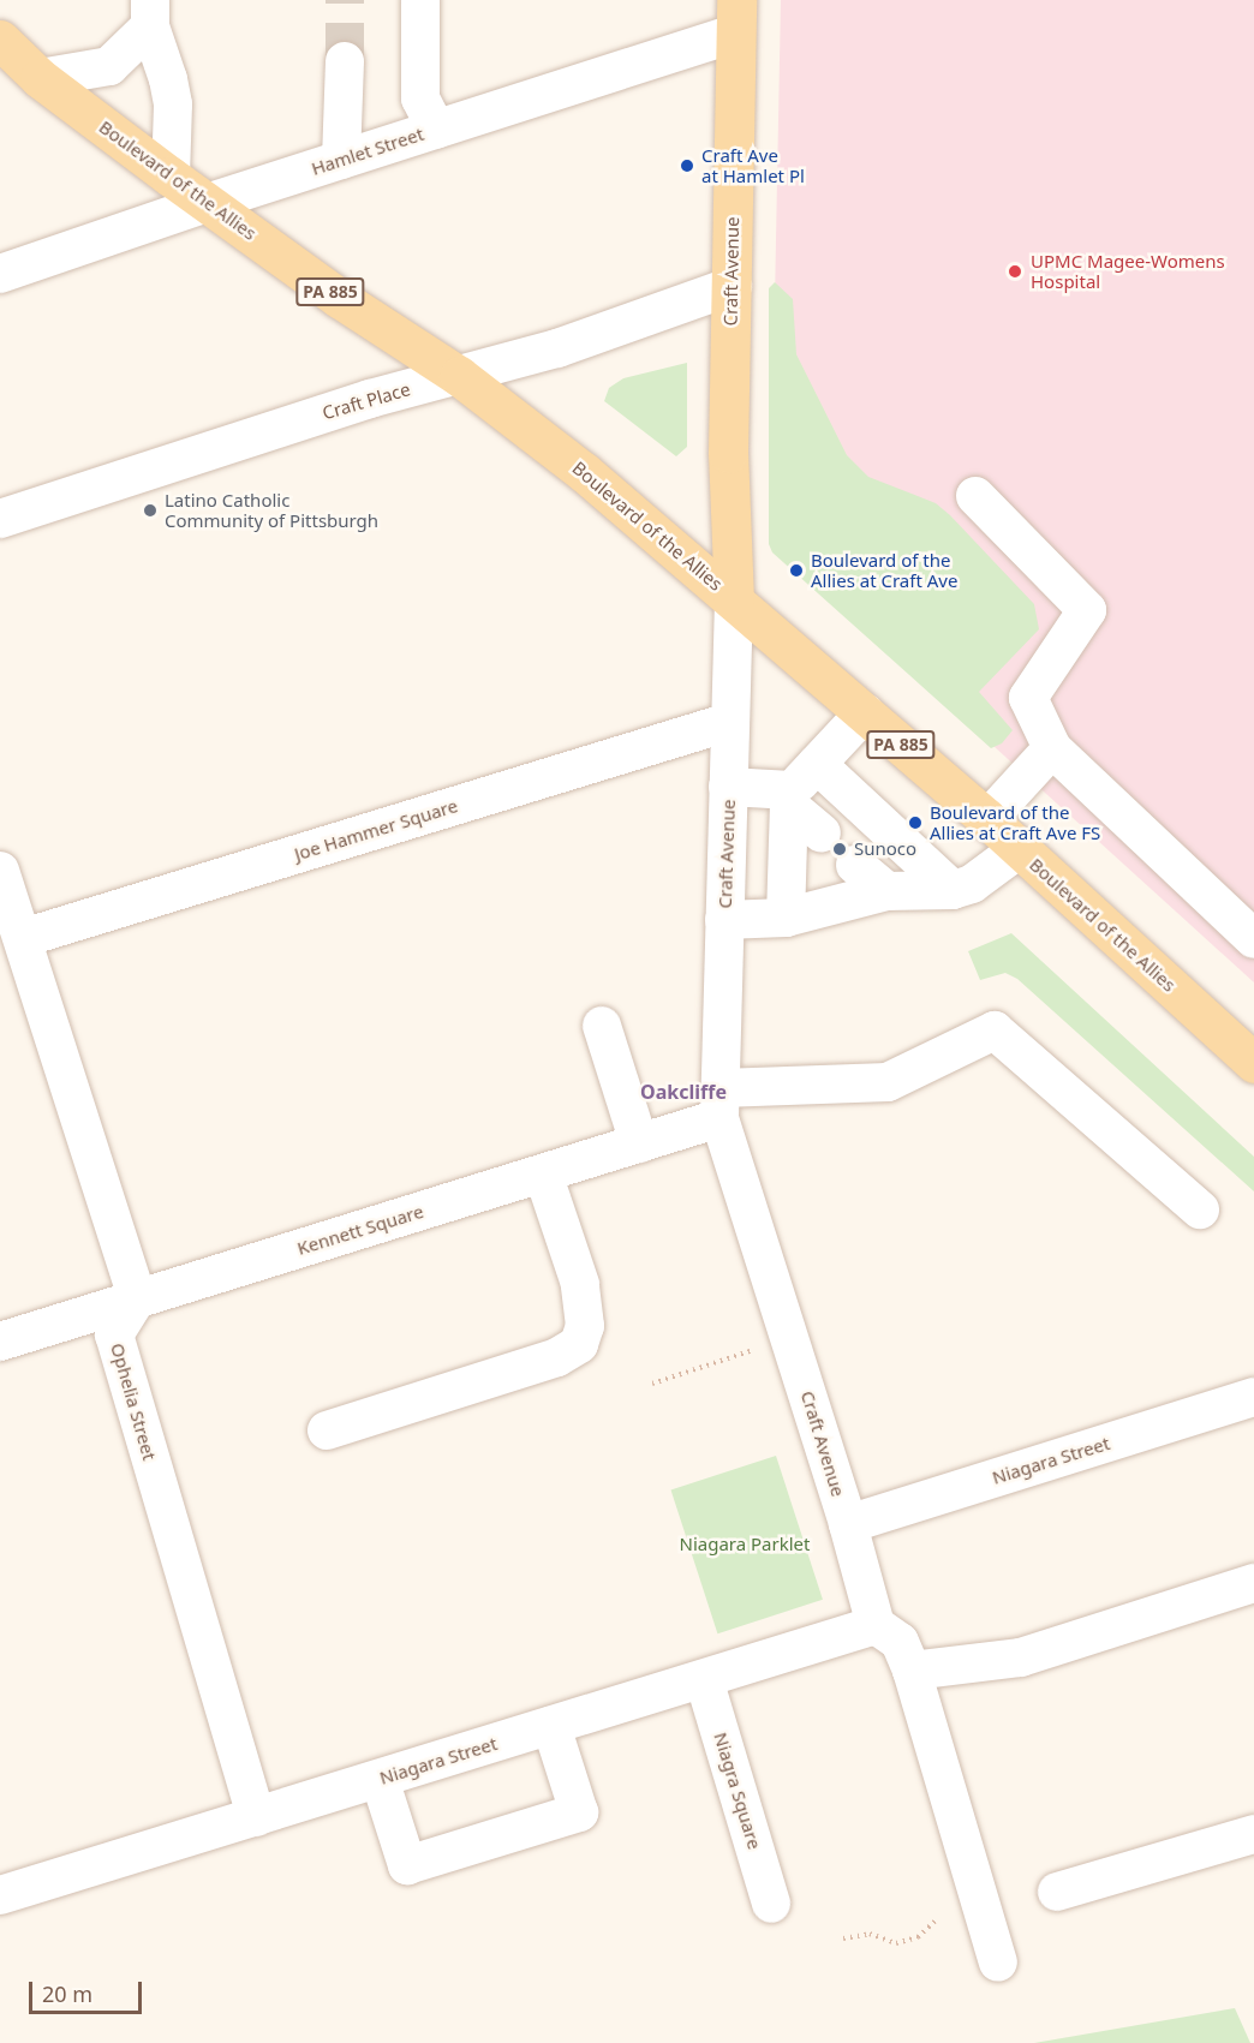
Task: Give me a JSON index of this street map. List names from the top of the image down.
{
  "streets": {
    "main road": ["Boulevard of the Allies", "Craft Avenue", "PA 885"],
    "street": [
      "Hamlet Street",
      "Craft Place",
      "Joe Hammer Square",
      "Kennett Square",
      "Ophelia Street",
      "Niagara Street",
      "Niagra Square"
    ]
  },
  "crossings": [
    ["Hamlet Street", "Boulevard of the Allies"],
    ["Hamlet Street", "Craft Avenue"],
    ["Boulevard of the Allies", "Craft Avenue"],
    ["Boulevard of the Allies", "Craft Place"],
    ["Craft Avenue", "Craft Place"],
    ["Craft Avenue", "Joe Hammer Square"],
    ["Craft Avenue", "Kennett Square"],
    ["Craft Avenue", "Niagara Street"],
    ["Kennett Square", "Ophelia Street"],
    ["Ophelia Street", "Niagara Street"],
    ["Niagara Street", "Niagra Square"]
  ],
  "districts": ["Oakcliffe"],
  "parks": ["Niagara Parklet"],
  "places": [
    "Craft Ave at Hamlet Pl",
    "UPMC Magee-Womens Hospital",
    "Latino Catholic Community of Pittsburgh",
    "Boulevard of the Allies at Craft Ave",
    "Boulevard of the Allies at Craft Ave FS",
    "Sunoco"
  ],
  "scale_bar": "20 m"
}
